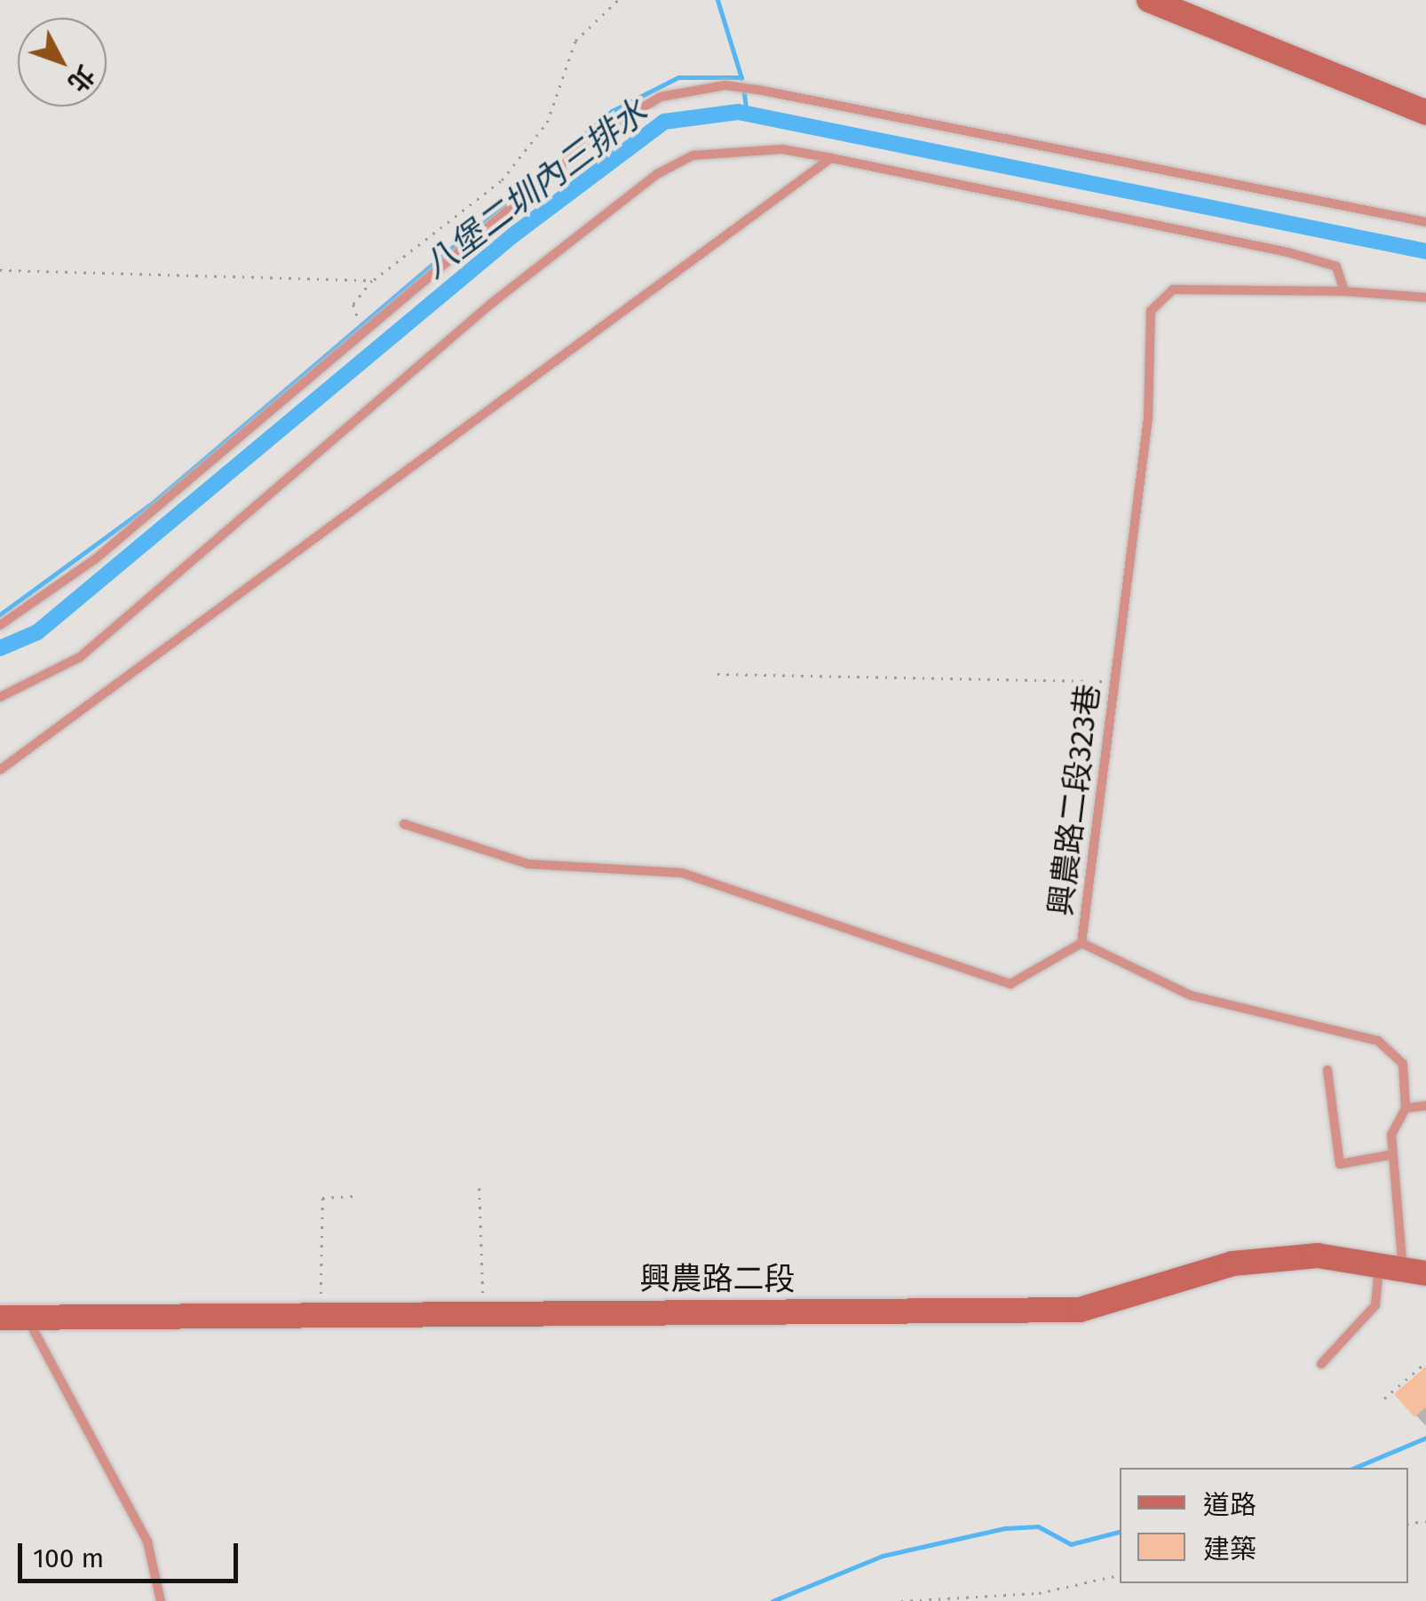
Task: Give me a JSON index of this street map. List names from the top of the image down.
{
  "streets": {
    "street": ["興農路二段"],
    "lane": ["興農路二段323巷"]
  },
  "crossings": [
    ["興農路二段323巷", "興農路二段"]
  ],
  "water": ["八堡二圳內三排水"],
  "legend": ["道路", "建築"],
  "scale_bar": "100 m",
  "north": "bottom right"
}
